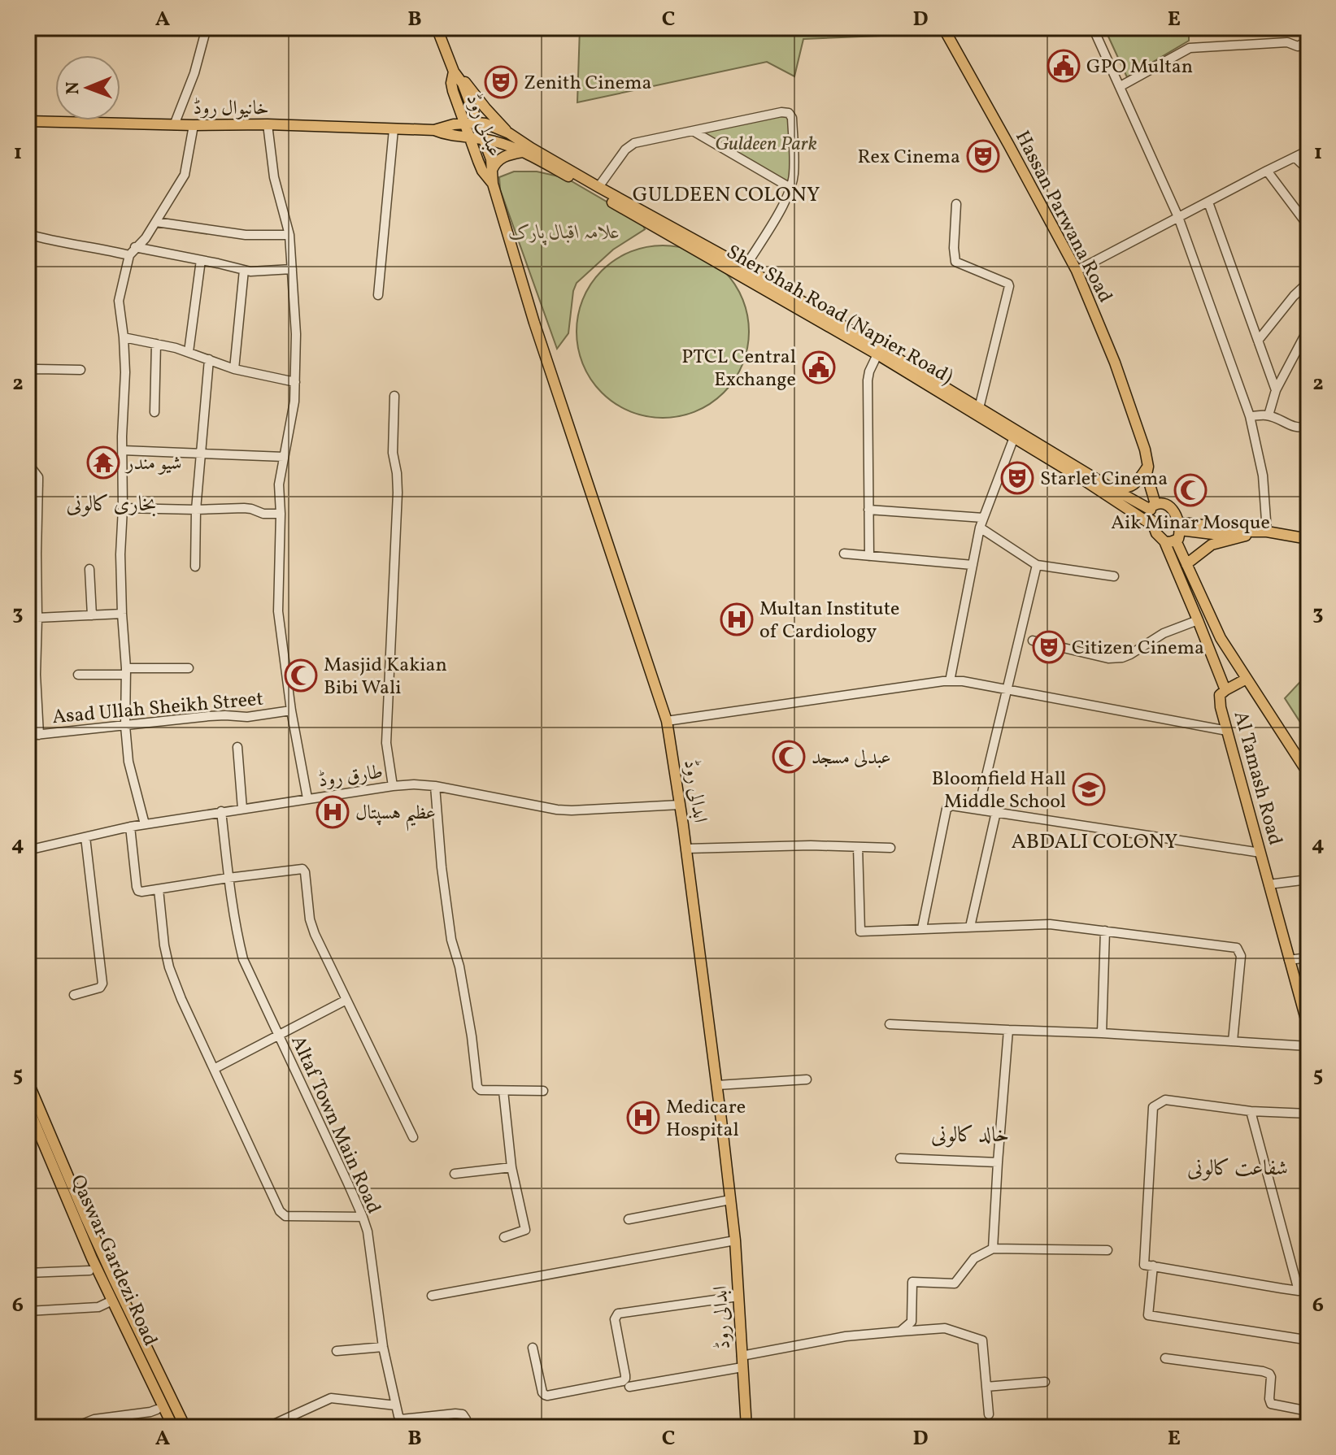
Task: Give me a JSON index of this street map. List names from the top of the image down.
{
  "streets": {
    "main road": [
      "خانیوال روڈ",
      "عبدلی روڈ",
      "Hassan Parwana Road",
      "Sher Shah Road (Napier Road)",
      "Al Tamash Road",
      "ابدالی روڈ",
      "Qaswar Gardezi Road"
    ],
    "street": ["Asad Ullah Sheikh Street", "طارق روڈ", "Altaf Town Main Road"]
  },
  "crossings": [
    ["خانیوال روڈ", "عبدلی روڈ"],
    ["خانیوال روڈ", "Sher Shah Road (Napier Road)"],
    ["عبدلی روڈ", "ابدالی روڈ"],
    ["طارق روڈ", "ابدالی روڈ"],
    ["طارق روڈ", "Altaf Town Main Road"]
  ],
  "districts": [
    "GULDEEN COLONY",
    "بخاری کالونی",
    "ABDALI COLONY",
    "خالد کالونی",
    "شفاعت کالونی"
  ],
  "parks": ["Guldeen Park", "علامہ اقبال پارک"],
  "places": {
    "public building": ["GPO Multan", "PTCL Central Exchange"],
    "theatre": [
      "Zenith Cinema",
      "Rex Cinema",
      "Starlet Cinema",
      "Citizen Cinema"
    ],
    "temple": ["شیو مندر"],
    "mosque": ["Aik Minar Mosque", "Masjid Kakian Bibi Wali", "عبدلی مسجد"],
    "hospital": ["Multan Institute of Cardiology", "عظیم ہسپتال", "Medicare Hospital"],
    "school or university": ["Bloomfield Hall Middle School"]
  },
  "north": "left",
  "grid": {
    "columns": [
      "A",
      "B",
      "C",
      "D",
      "E"
    ],
    "rows": [
      "1",
      "2",
      "3",
      "4",
      "5",
      "6"
    ]
  }
}
